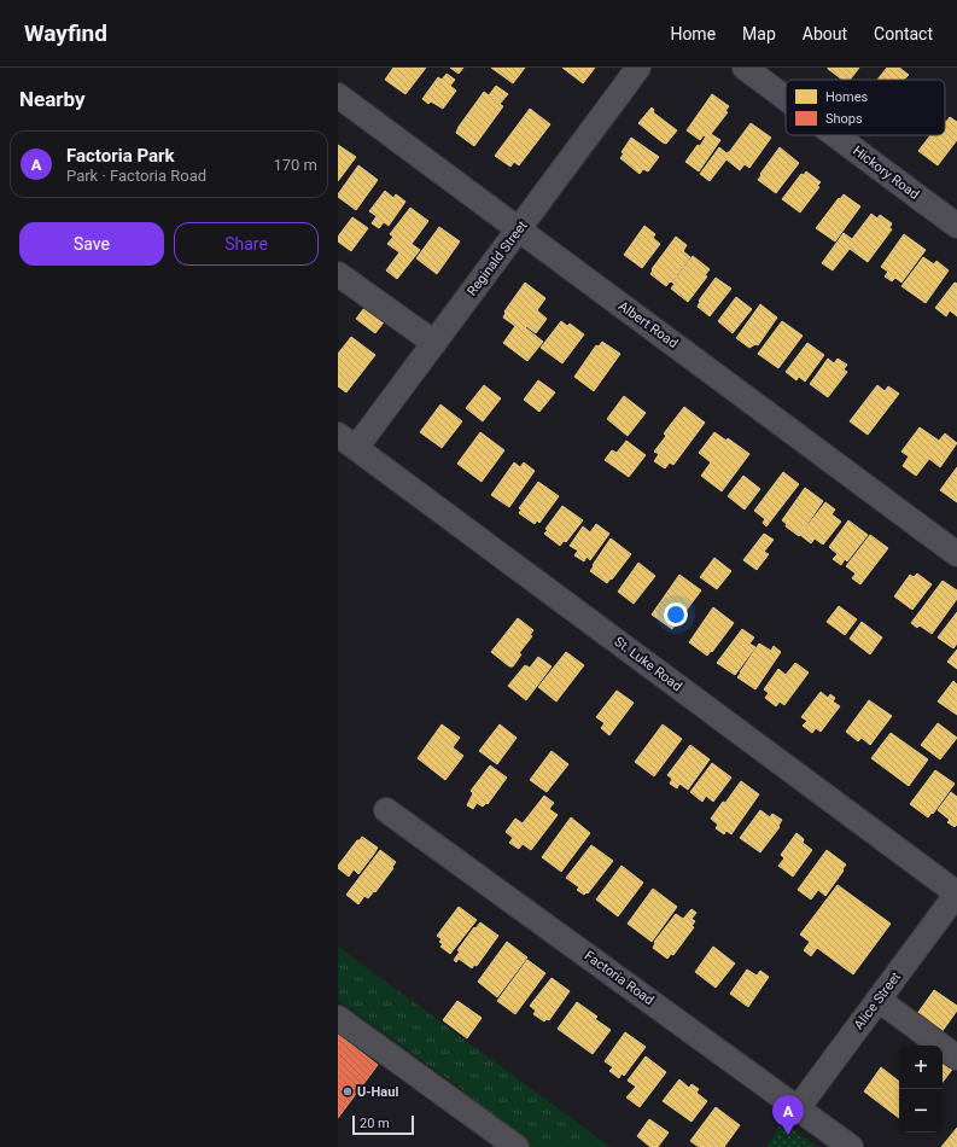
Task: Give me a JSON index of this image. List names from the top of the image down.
{
  "streets": {
    "street": [
      "Hickory Road",
      "Reginald Street",
      "Albert Road",
      "St. Luke Road",
      "Factoria Road",
      "Alice Street"
    ]
  },
  "crossings": [
    ["Reginald Street", "Albert Road"],
    ["Reginald Street", "St. Luke Road"],
    ["St. Luke Road", "Alice Street"],
    ["Factoria Road", "Alice Street"]
  ],
  "places": ["U-Haul"],
  "legend": ["Homes", "Shops"],
  "scale_bar": "20 m",
  "page": {
    "header": "Wayfind",
    "nav": [
      "Home",
      "Map",
      "About",
      "Contact"
    ],
    "heading": "Nearby",
    "list": [
      {
        "mark": "A",
        "name": "Factoria Park",
        "note": "Park · Factoria Road",
        "value": "170 m"
      }
    ],
    "buttons": ["Save", "Share"],
    "map_buttons": ["+", "−"],
    "pins": "A",
    "scale": "20 m"
  }
}
